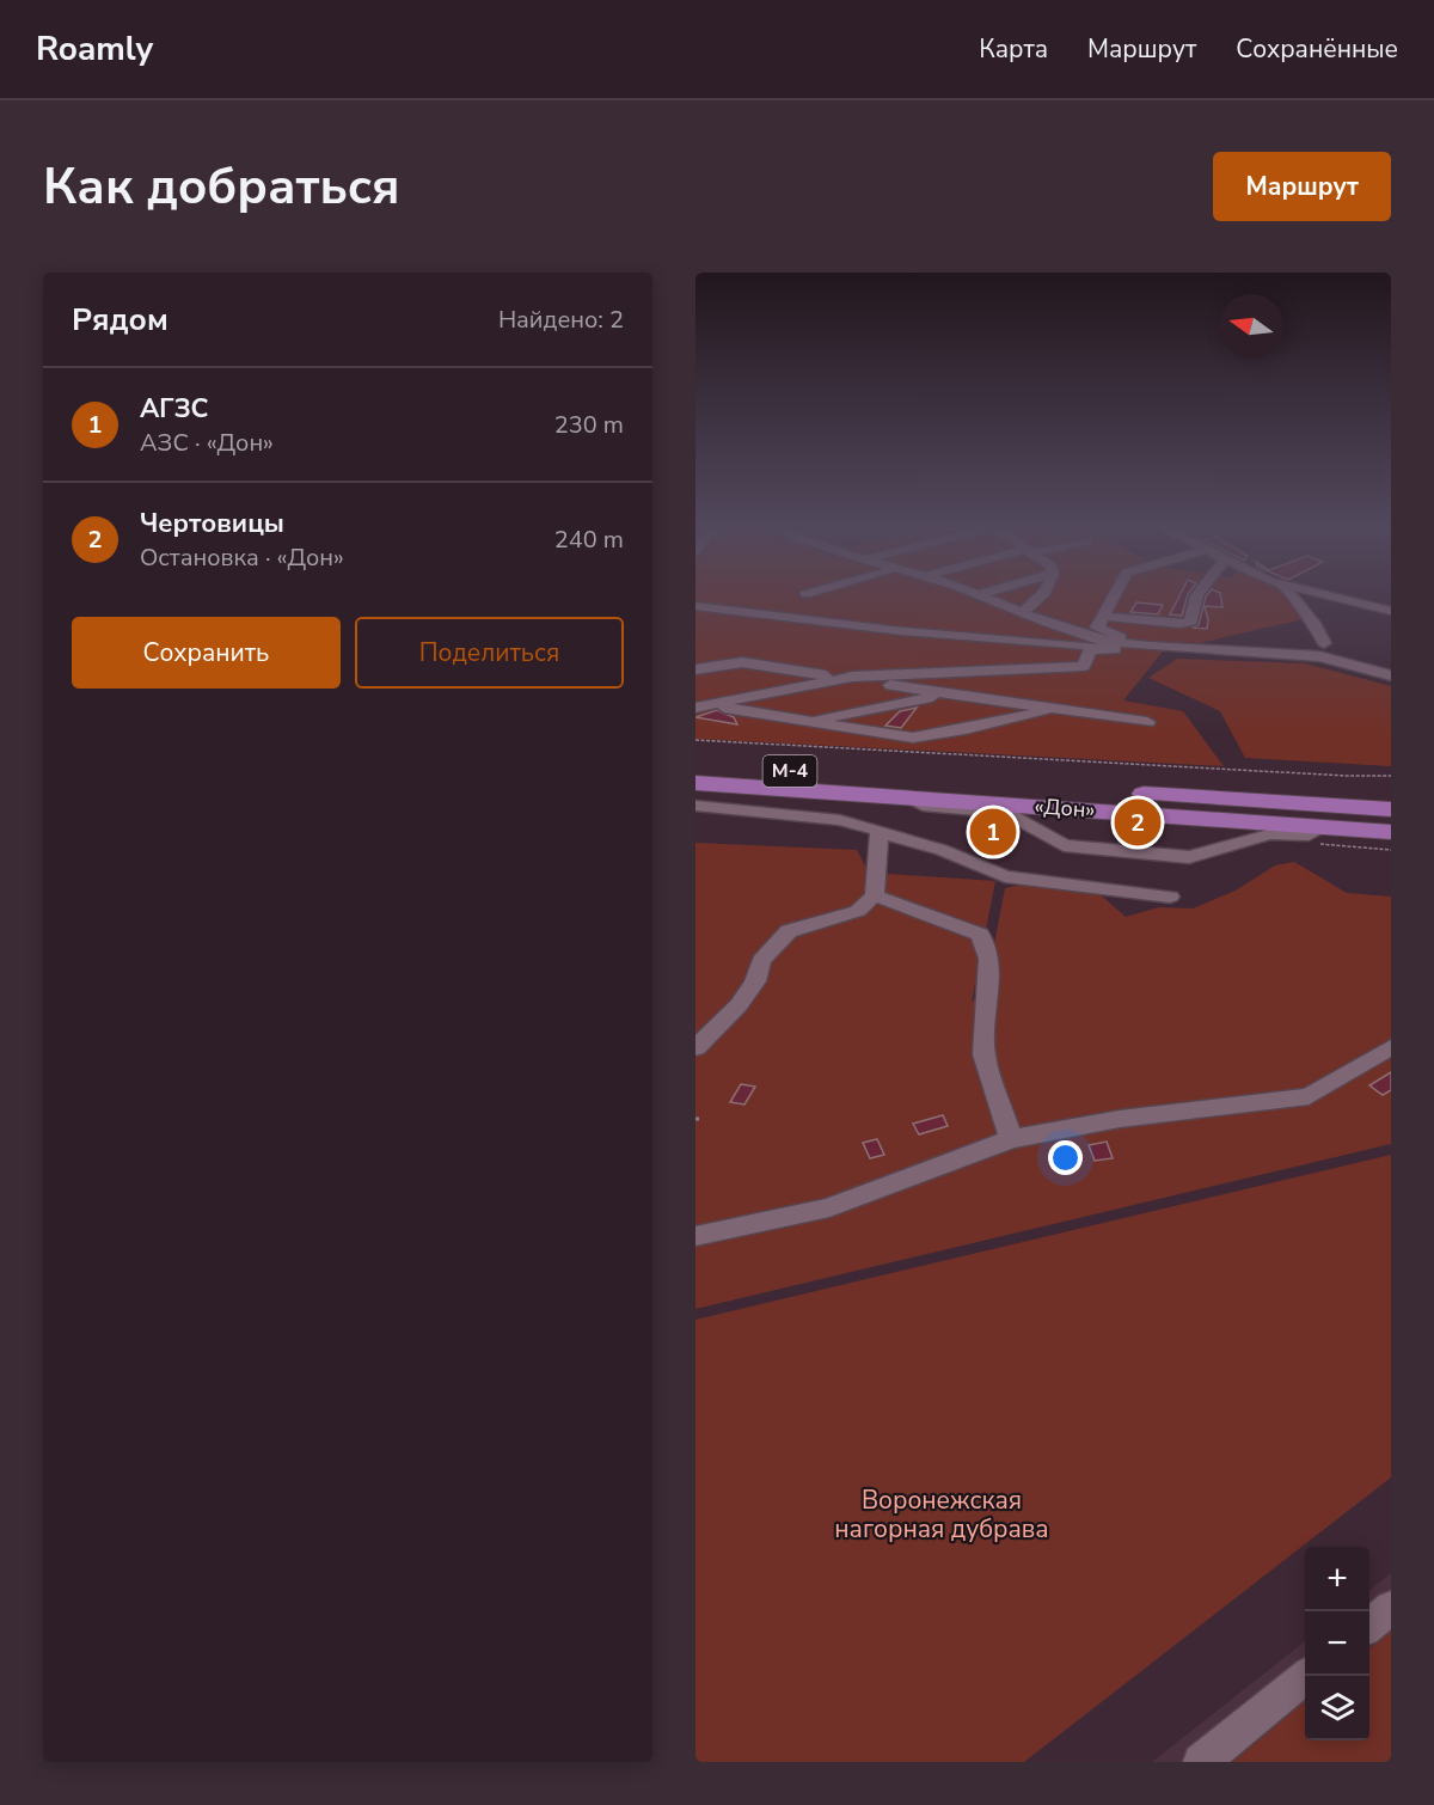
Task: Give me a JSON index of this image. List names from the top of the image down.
{
  "streets": {
    "highway": ["М-4", "«Дон»"]
  },
  "parks": ["Воронежская нагорная дубрава"],
  "north": "left",
  "page": {
    "header": "Roamly",
    "nav": ["Карта", "Маршрут", "Сохранённые"],
    "buttons": [
      "Маршрут",
      ["Сохранить", "Поделиться"]
    ],
    "title": "Как добраться",
    "heading": ["Рядом", "Найдено: 2"],
    "list": [
      {
        "mark": "1",
        "name": "АГЗС",
        "note": "АЗС · «Дон»",
        "value": "230 m"
      },
      {
        "mark": "2",
        "name": "Чертовицы",
        "note": "Остановка · «Дон»",
        "value": "240 m"
      }
    ],
    "pins": ["2", "1"],
    "map_buttons": ["+", "−"]
  }
}
